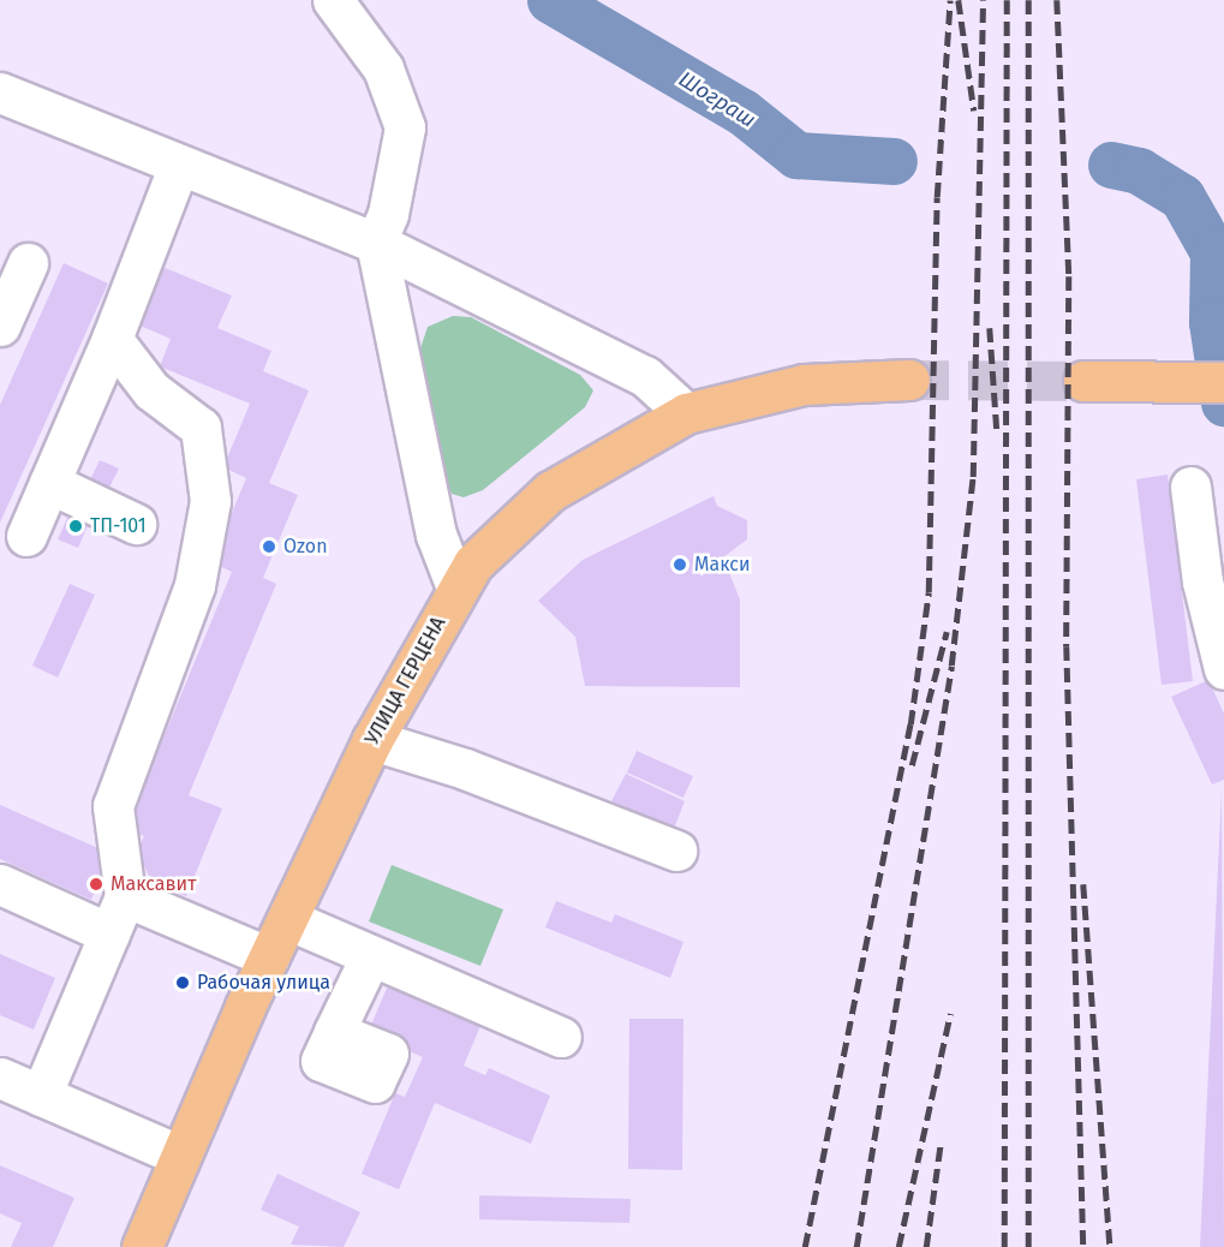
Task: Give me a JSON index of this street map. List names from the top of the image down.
{
  "streets": {
    "main road": ["УЛИЦА ГЕРЦЕНА"]
  },
  "water": ["Шограш"],
  "places": [
    "ТП-101",
    "Ozon",
    "Макси",
    "Максавит",
    "Рабочая улица"
  ]
}
